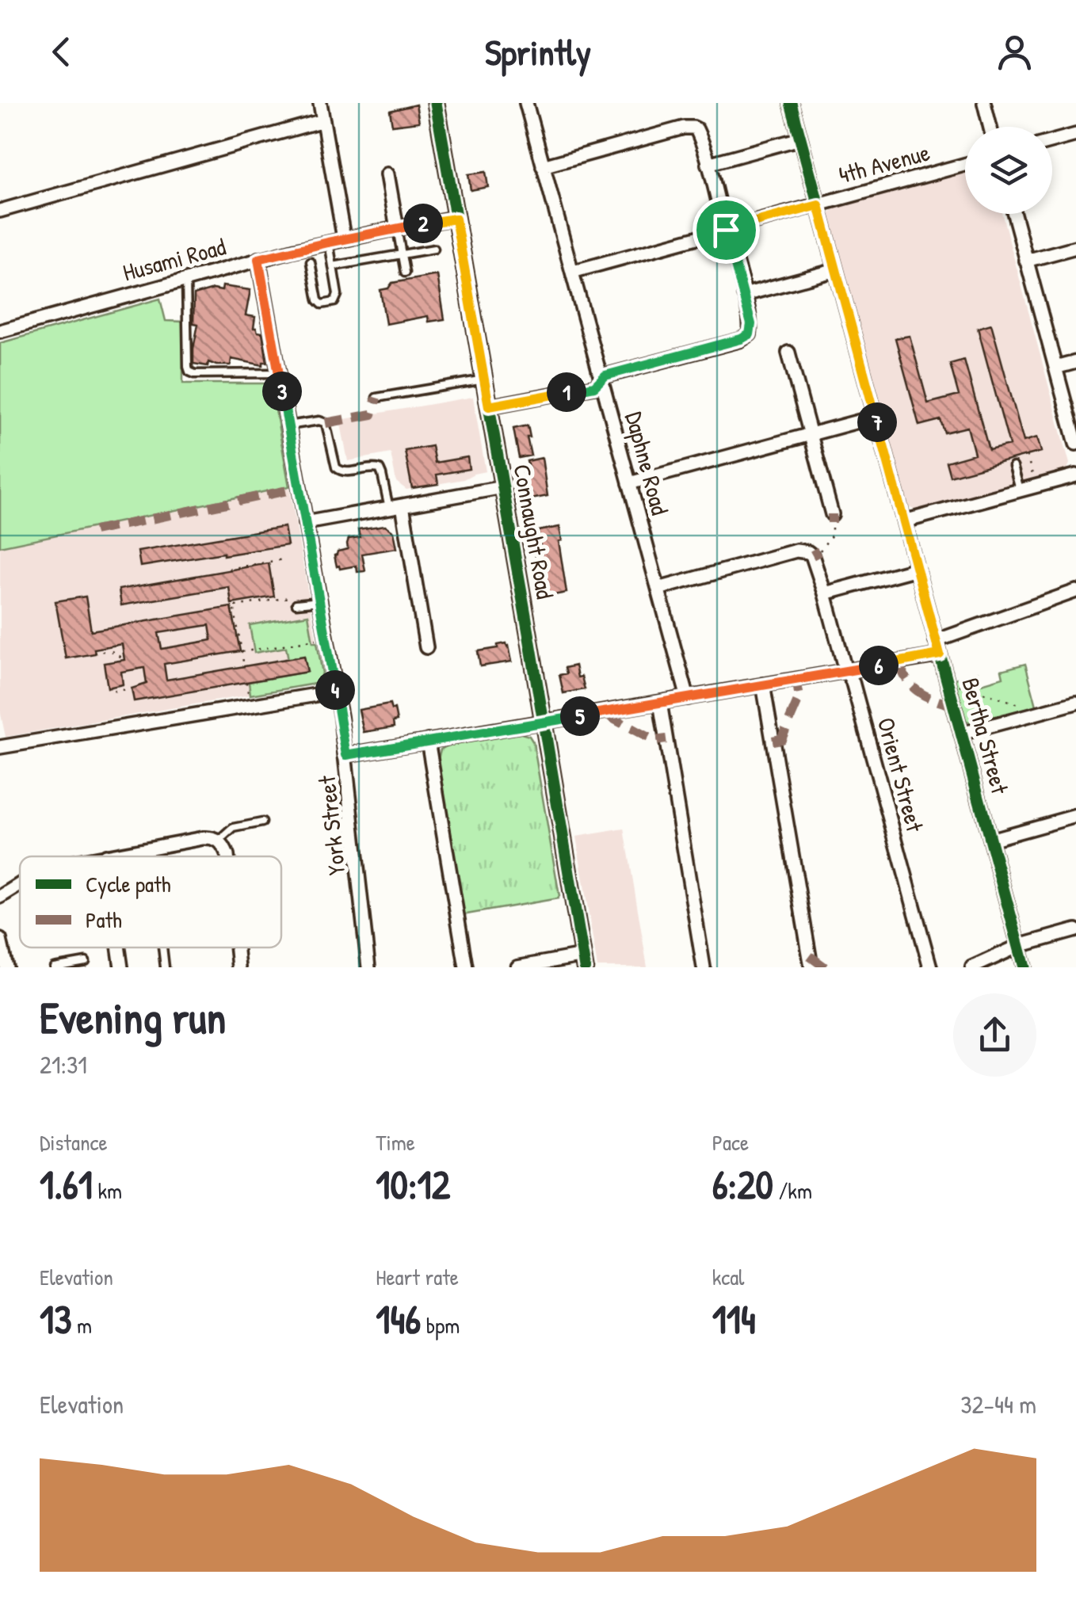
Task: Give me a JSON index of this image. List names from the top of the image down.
{
  "streets": {
    "street": [
      "4th Avenue",
      "Husami Road",
      "Daphne Road",
      "Connaught Road",
      "Bertha Street",
      "Orient Street",
      "York Street"
    ]
  },
  "crossings": [
    ["4th Avenue", "Daphne Road"],
    ["4th Avenue", "Bertha Street"],
    ["Husami Road", "Connaught Road"],
    ["Husami Road", "York Street"]
  ],
  "legend": ["Cycle path", "Path"],
  "page": {
    "header": "Sprintly",
    "pins": [
      "2",
      "3",
      "1",
      "7",
      "6",
      "4",
      "5"
    ],
    "heading": ["Evening run", "21:31"],
    "stats": [
      ["Distance", "1.61 km"],
      ["Time", "10:12"],
      ["Pace", "6:20 /km"],
      ["Elevation", "13 m"],
      ["Heart rate", "146 bpm"],
      ["kcal", "114"]
    ],
    "chart": ["Elevation", "32–44 m"]
  }
}
